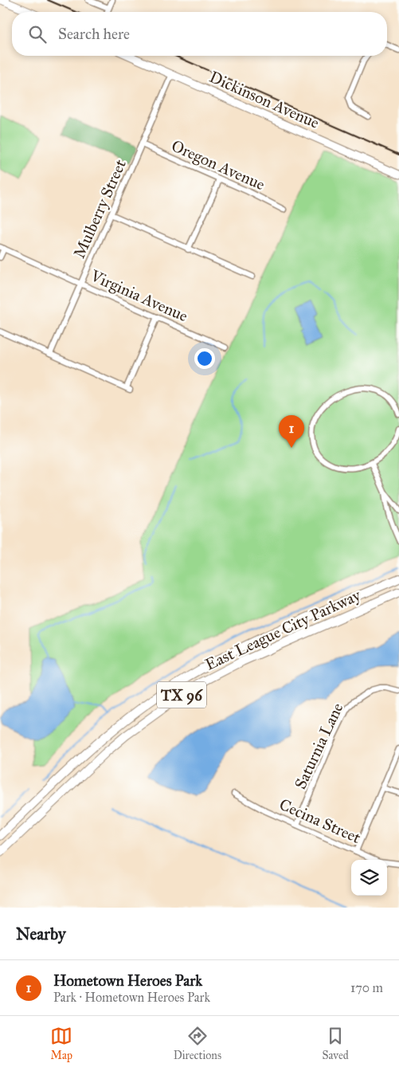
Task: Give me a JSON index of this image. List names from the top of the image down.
{
  "streets": {
    "main road": ["East League City Parkway", "TX 96"],
    "street": [
      "Dickinson Avenue",
      "Oregon Avenue",
      "Mulberry Street",
      "Virginia Avenue",
      "Saturnia Lane",
      "Cecina Street"
    ]
  },
  "crossings": [
    ["Dickinson Avenue", "Mulberry Street"],
    ["Oregon Avenue", "Mulberry Street"],
    ["Mulberry Street", "Virginia Avenue"],
    ["Saturnia Lane", "Cecina Street"]
  ],
  "page": {
    "search": "Search here",
    "pins": "1",
    "heading": "Nearby",
    "list": [
      {
        "mark": "1",
        "name": "Hometown Heroes Park",
        "note": "Park · Hometown Heroes Park",
        "value": "170 m"
      }
    ],
    "nav": ["Map", "Directions", "Saved"]
  }
}
